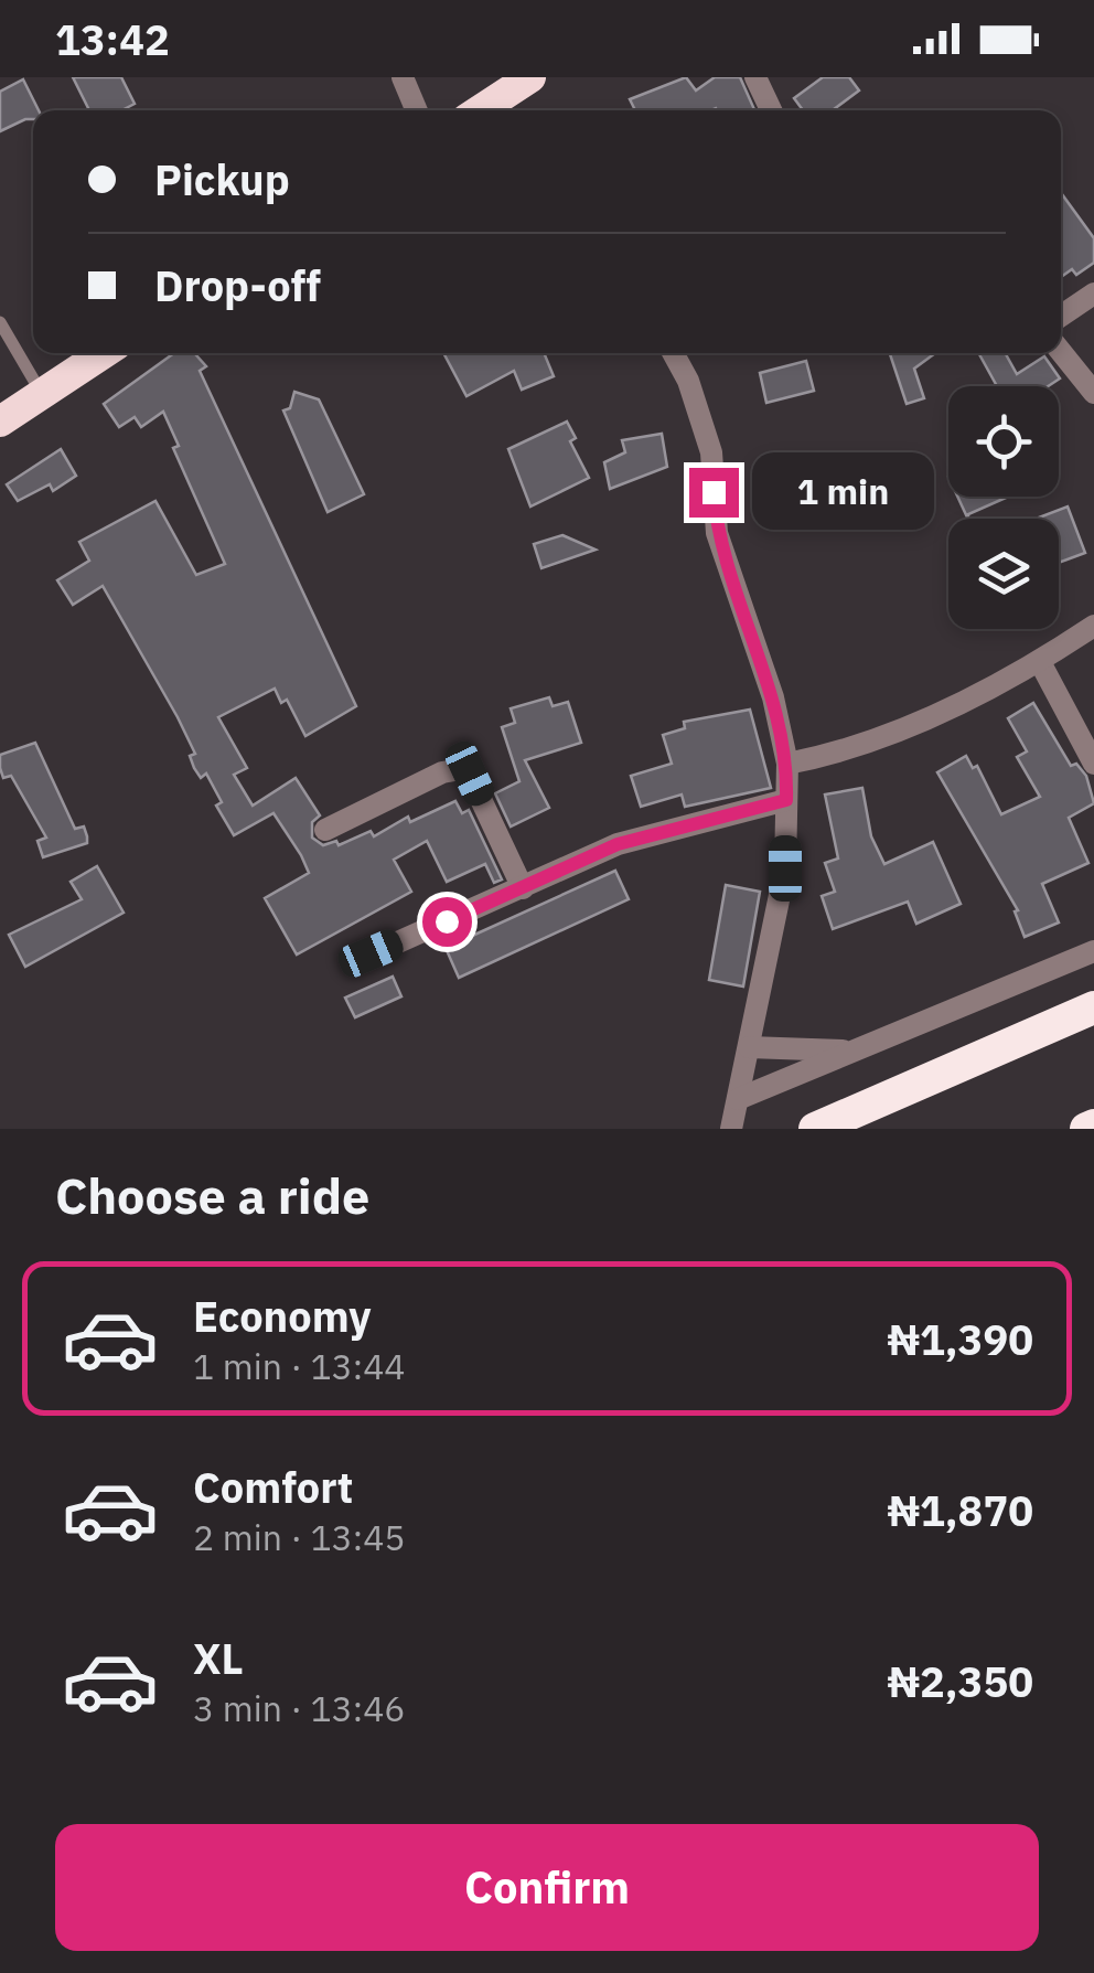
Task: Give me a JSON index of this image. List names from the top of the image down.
{
  "page": {
    "status": "13:42",
    "banner": ["Pickup", "Drop-off"],
    "bubble": "1 min",
    "heading": "Choose a ride",
    "list": [
      {
        "name": "Economy",
        "note": "1 min · 13:44",
        "value": "₦1,390"
      },
      {
        "name": "Comfort",
        "note": "2 min · 13:45",
        "value": "₦1,870"
      },
      {
        "name": "XL",
        "note": "3 min · 13:46",
        "value": "₦2,350"
      }
    ],
    "buttons": "Confirm"
  }
}
